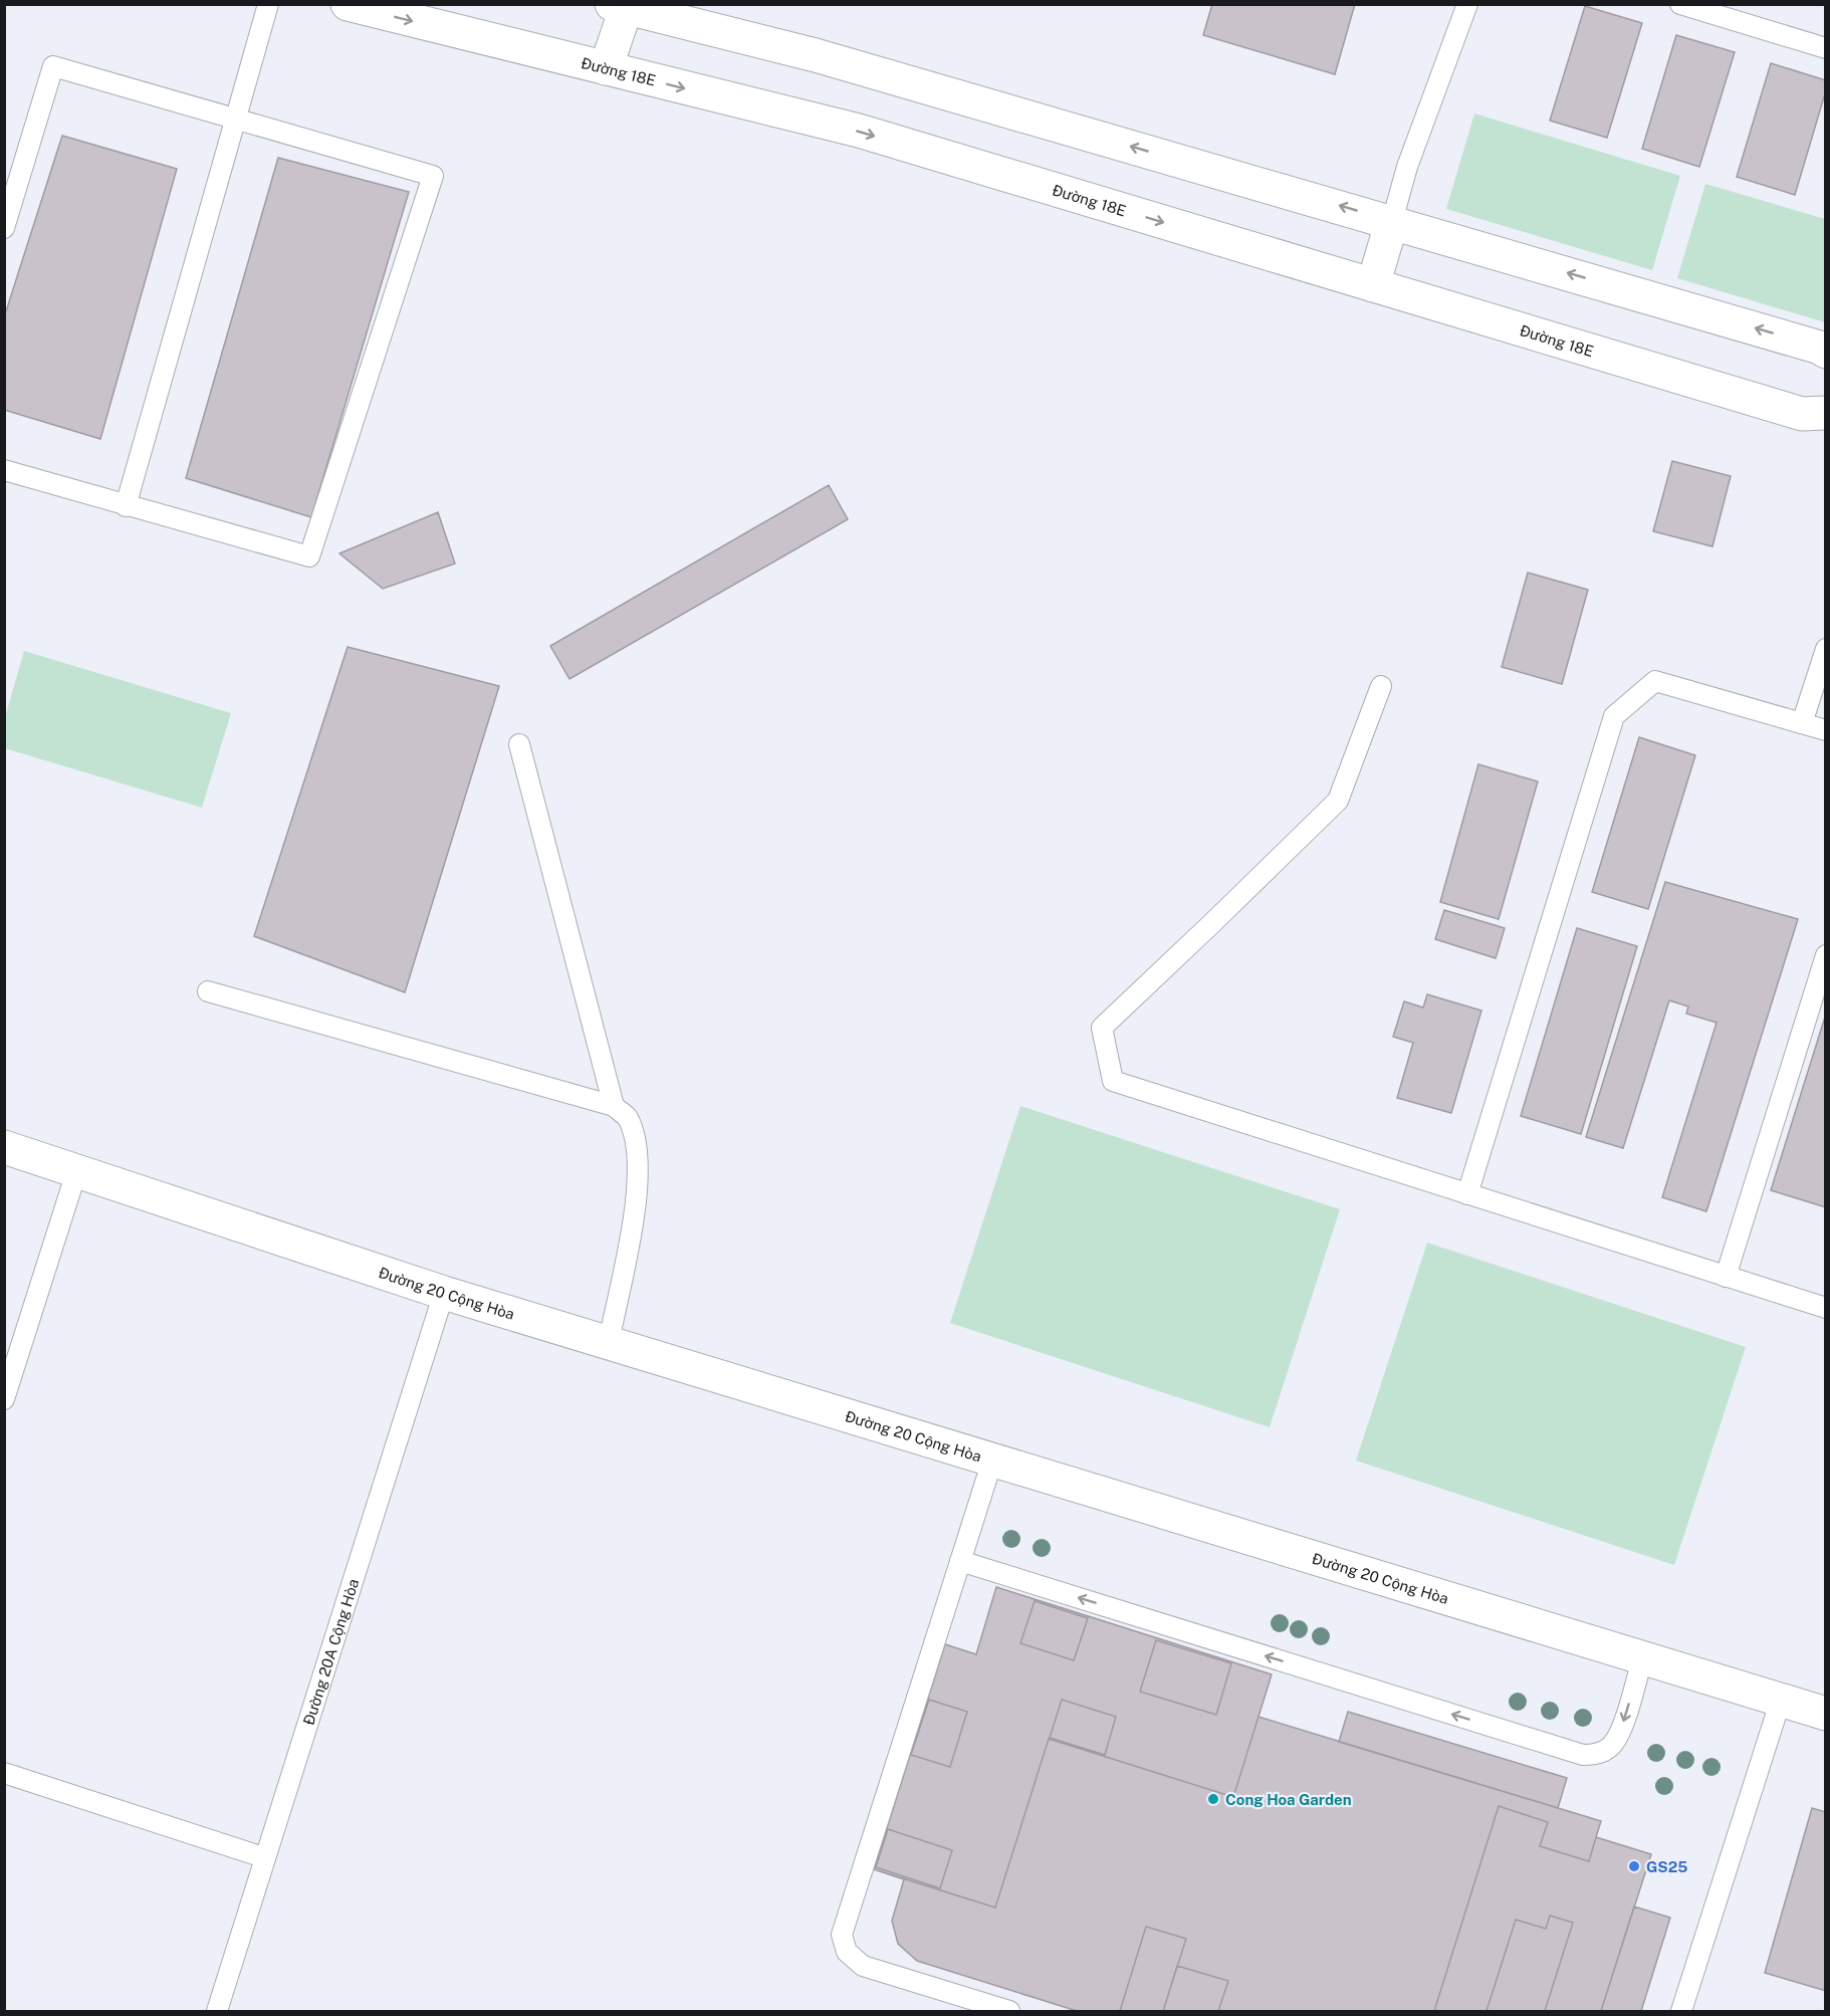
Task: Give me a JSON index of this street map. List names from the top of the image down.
{
  "streets": {
    "main road": ["Đường 18E", "Đường 20 Cộng Hòa"],
    "lane": ["Đường 20A Cộng Hòa"]
  },
  "crossings": [
    ["Đường 20 Cộng Hòa", "Đường 20A Cộng Hòa"]
  ],
  "places": ["Cong Hoa Garden", "GS25"]
}
